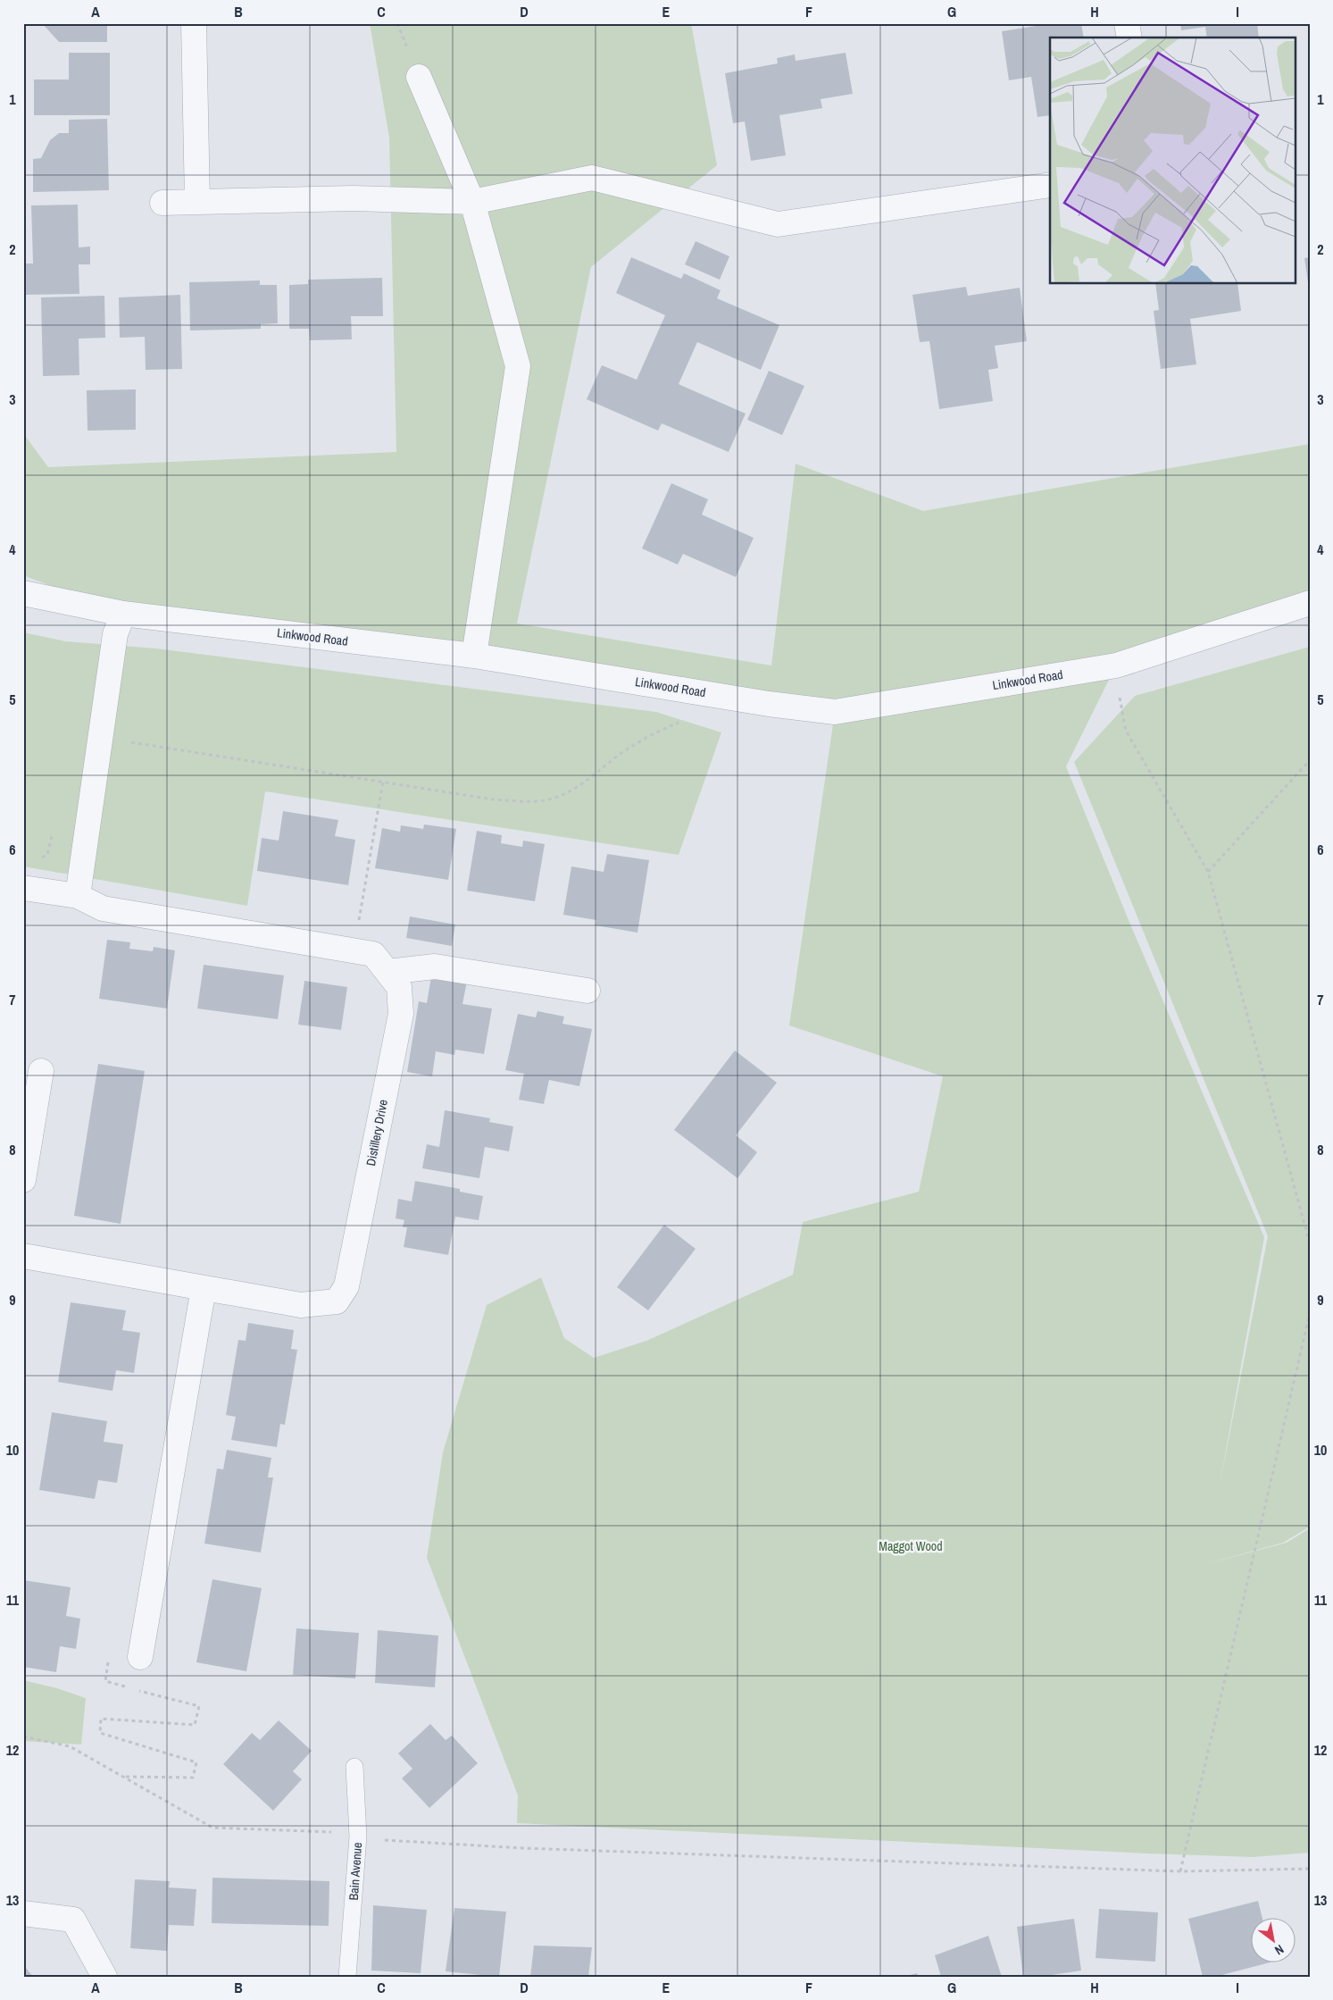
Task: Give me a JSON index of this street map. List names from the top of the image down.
{
  "streets": {
    "street": ["Linkwood Road", "Distillery Drive"],
    "lane": ["Bain Avenue"]
  },
  "parks": ["Maggot Wood"],
  "north": "bottom right",
  "grid": {
    "columns": [
      "A",
      "B",
      "C",
      "D",
      "E",
      "F",
      "G",
      "H",
      "I"
    ],
    "rows": [
      "1",
      "2",
      "3",
      "4",
      "5",
      "6",
      "7",
      "8",
      "9",
      "10",
      "11",
      "12",
      "13"
    ]
  }
}
